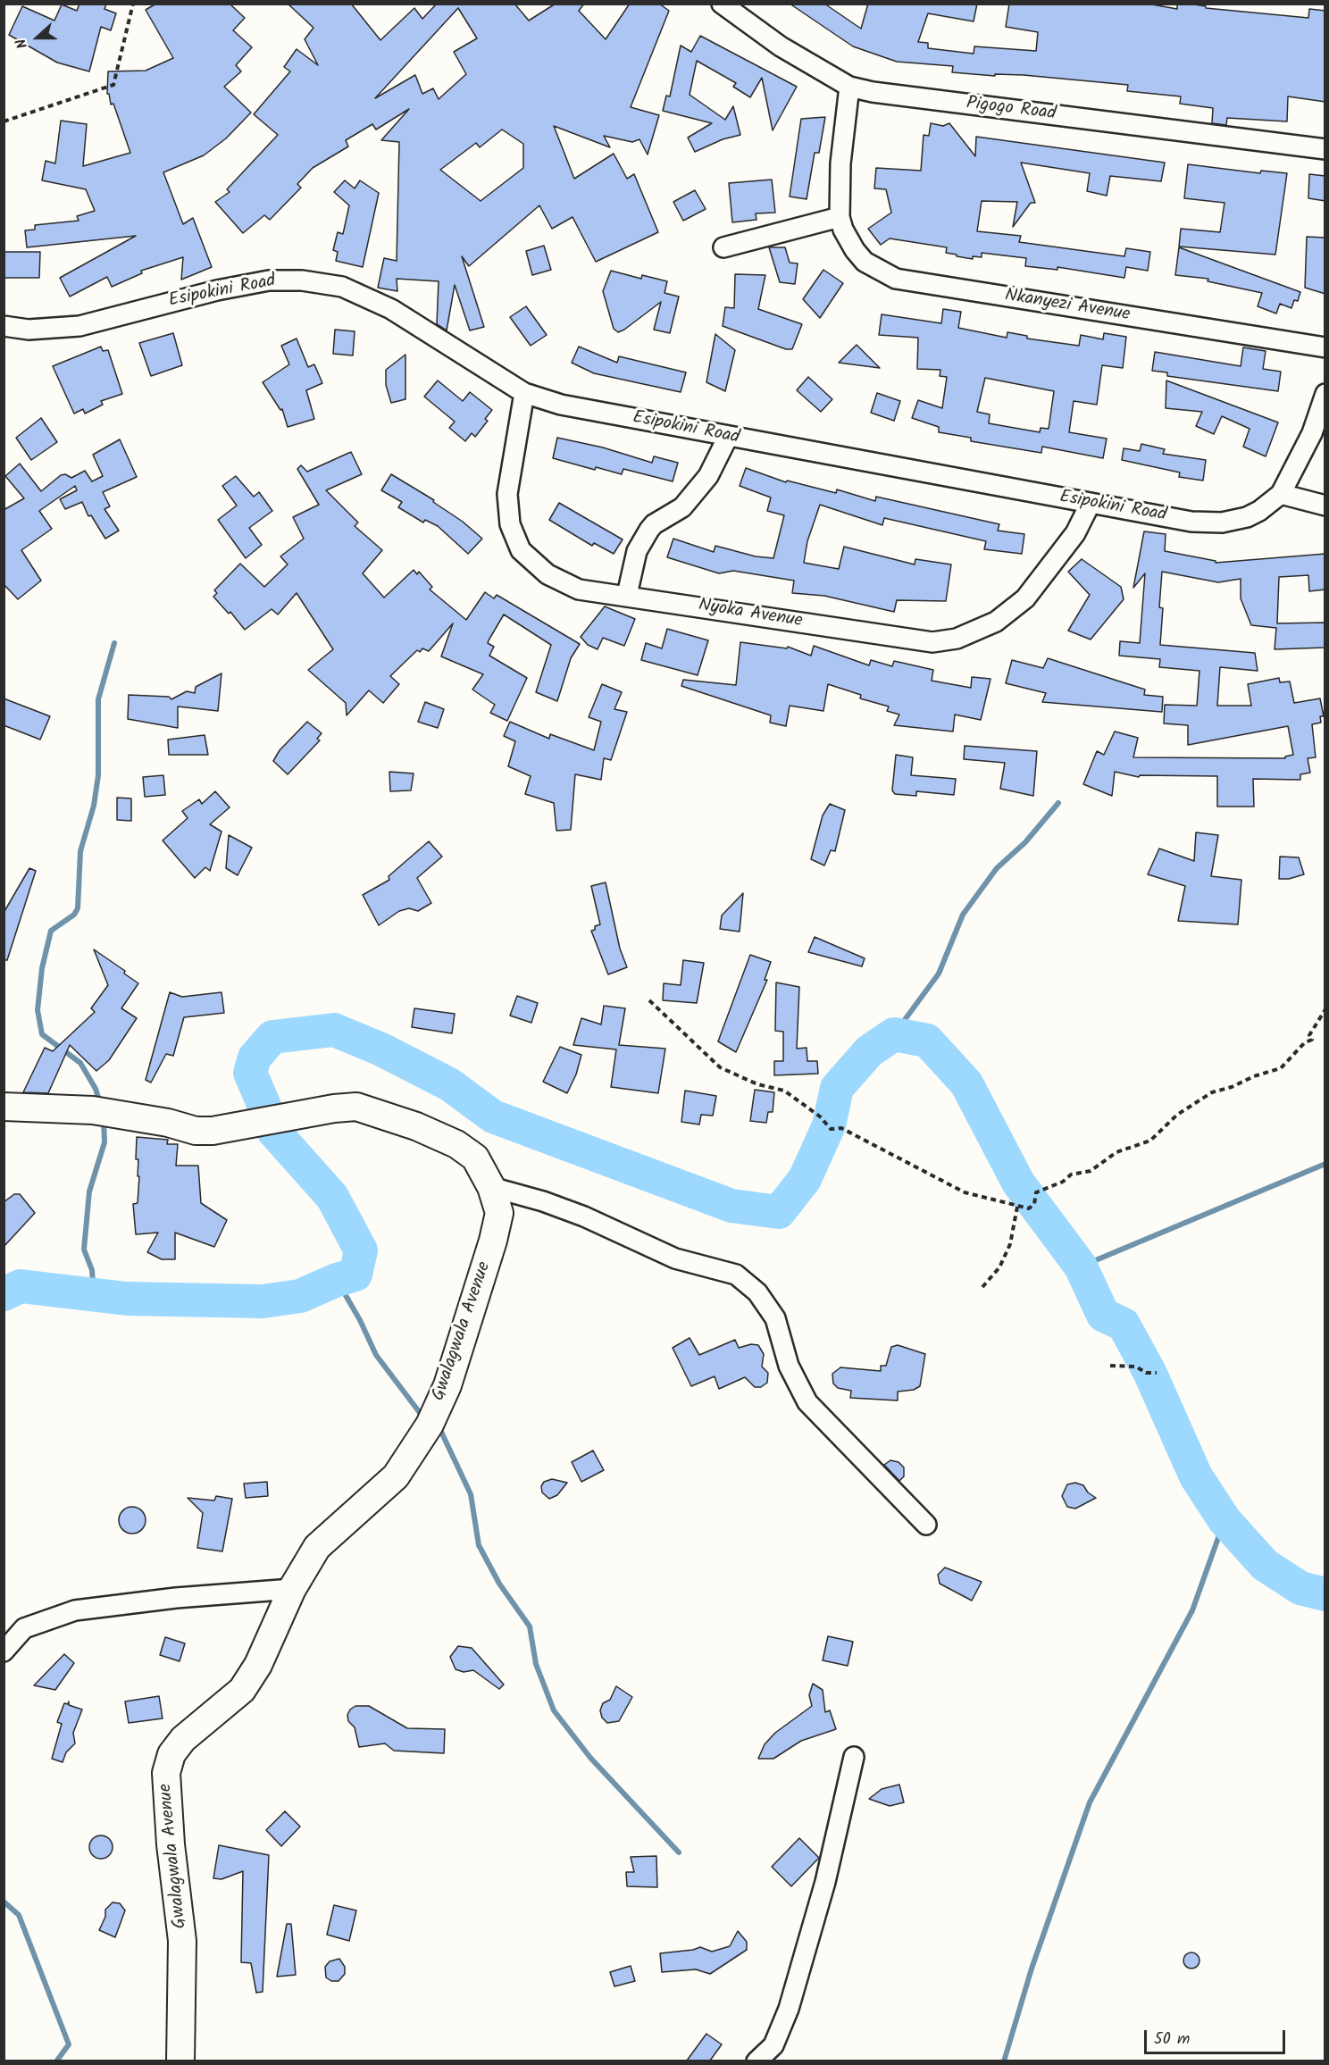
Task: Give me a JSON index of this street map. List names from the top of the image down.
{
  "streets": {
    "street": [
      "Pigogo Road",
      "Esipokini Road",
      "Nkanyezi Avenue",
      "Nyoka Avenue",
      "Gwalagwala Avenue"
    ]
  },
  "crossings": [
    ["Pigogo Road", "Nkanyezi Avenue"],
    ["Esipokini Road", "Nyoka Avenue"]
  ],
  "scale_bar": "50 m",
  "north": "left"
}
